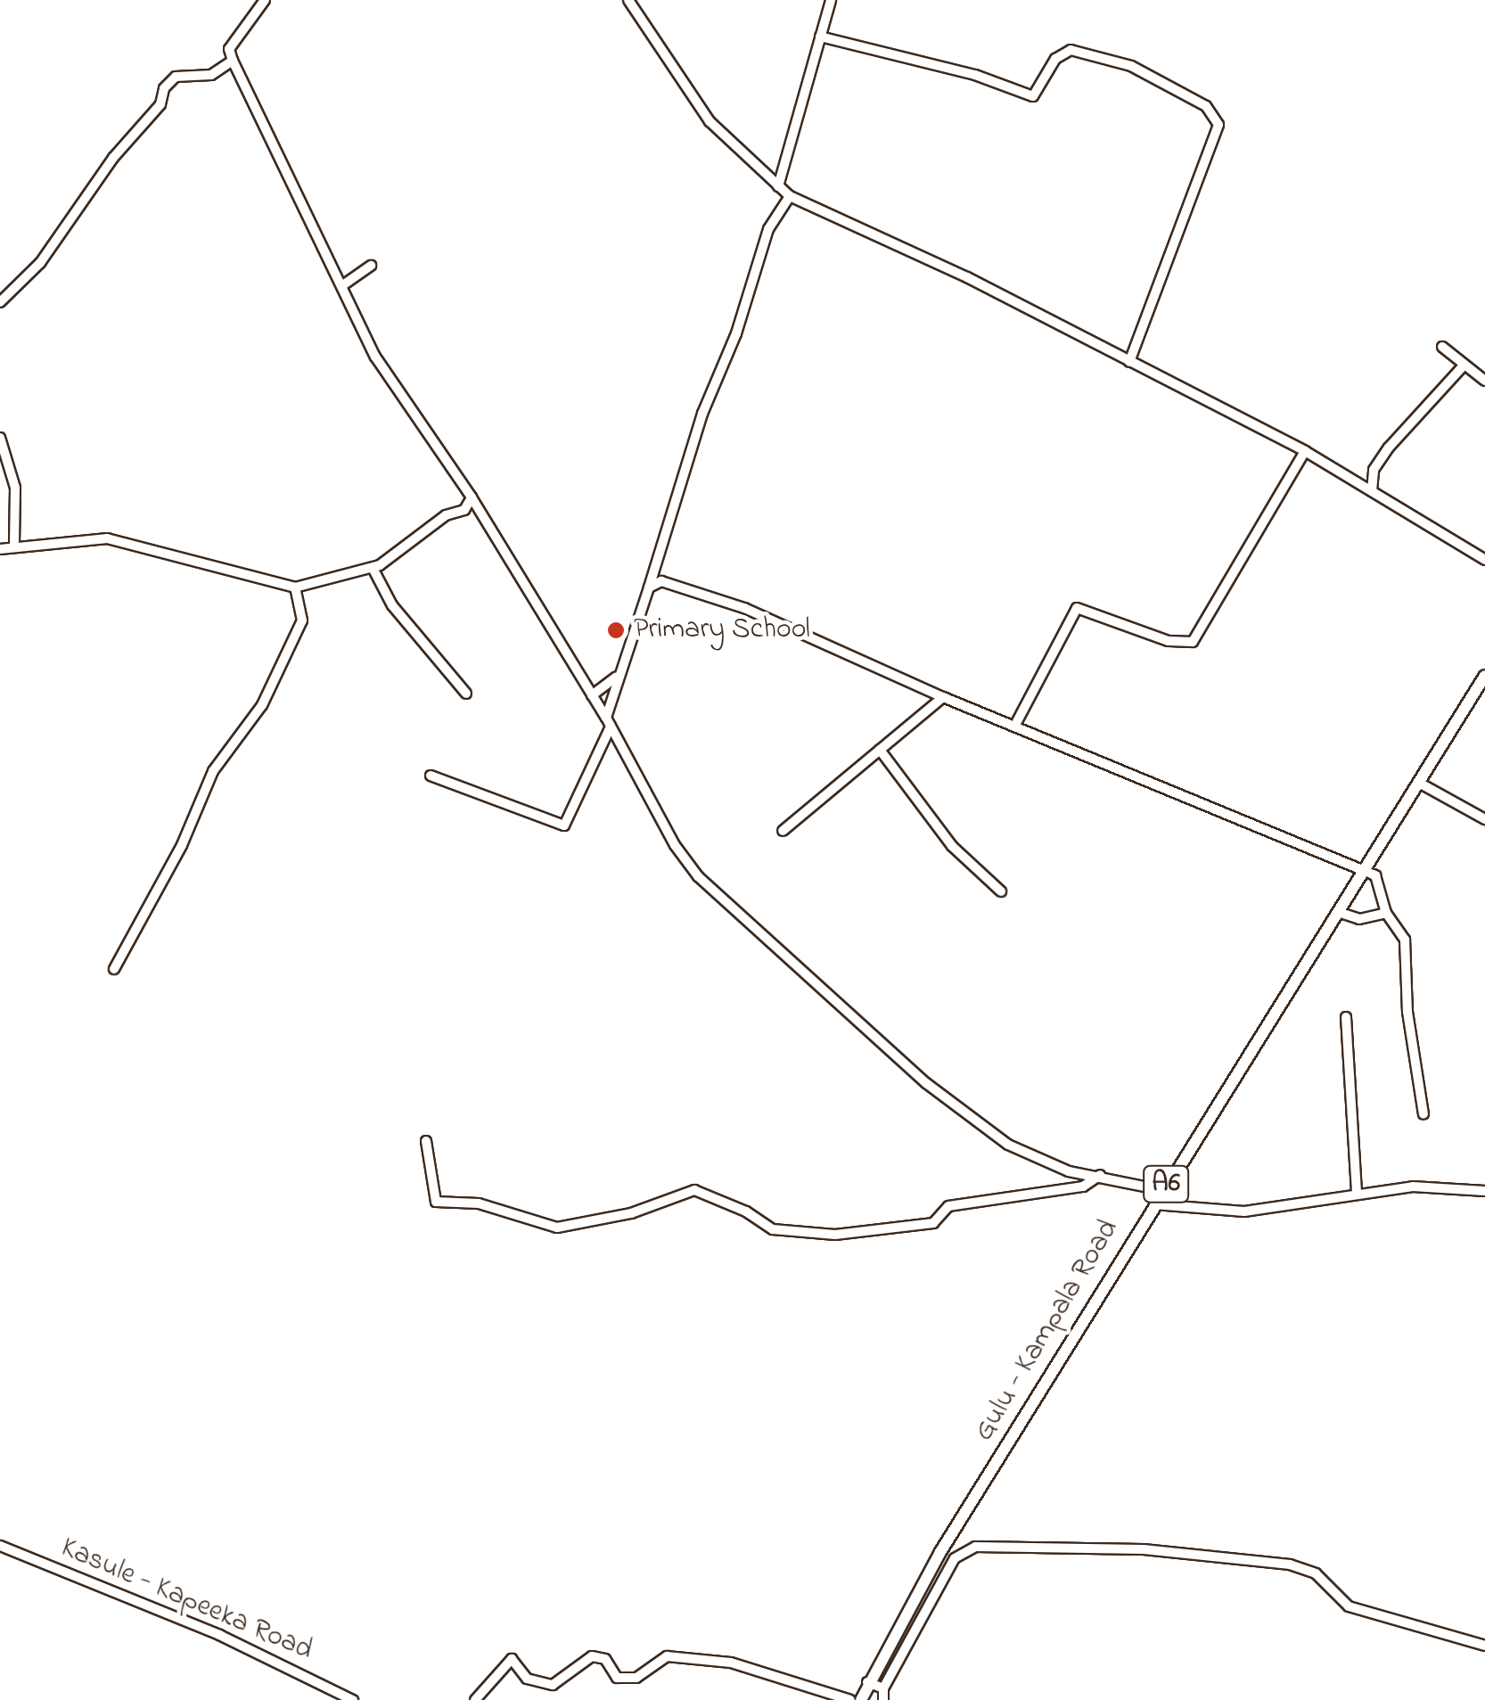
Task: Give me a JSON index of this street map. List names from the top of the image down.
{
  "streets": {
    "main road": ["A6", "Gulu - Kampala Road"],
    "street": ["Kasule - Kapeeka Road"]
  },
  "places": ["Primary School"]
}
